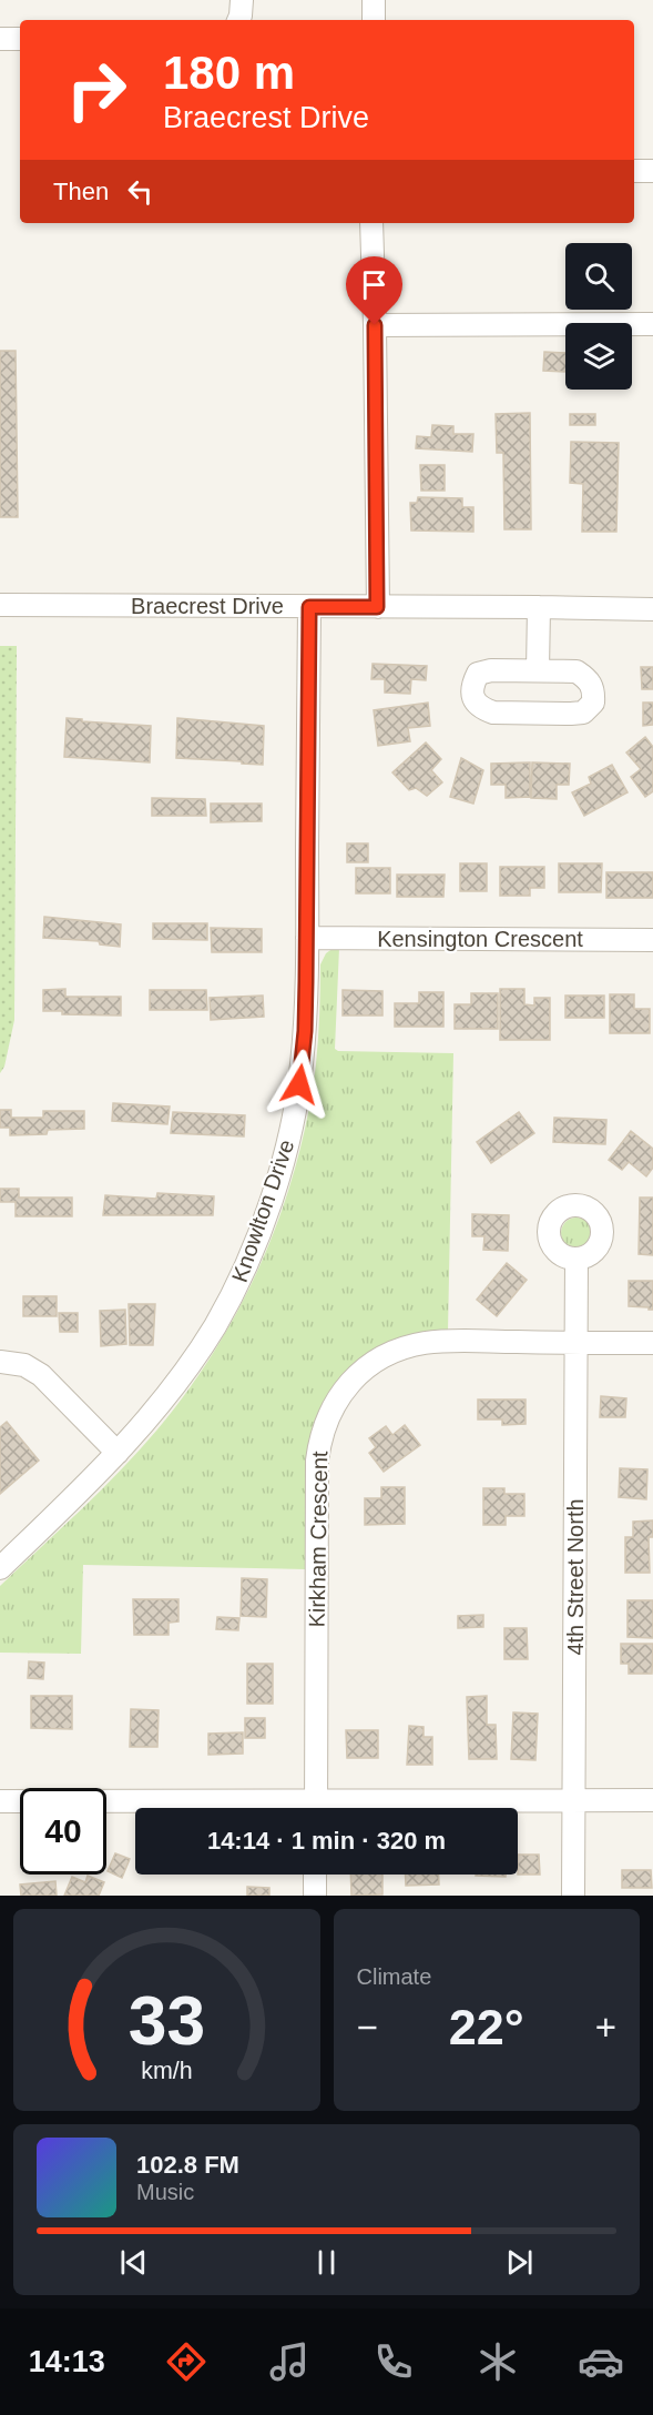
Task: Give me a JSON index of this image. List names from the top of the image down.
{
  "streets": {
    "street": [
      "Braecrest Drive",
      "Kensington Crescent",
      "Knowlton Drive",
      "Kirkham Crescent",
      "4th Street North"
    ]
  },
  "crossings": [
    ["Braecrest Drive", "Knowlton Drive"],
    ["Kensington Crescent", "Knowlton Drive"],
    ["Kirkham Crescent", "4th Street North"]
  ],
  "page": {
    "turn": ["180 m", "Braecrest Drive"],
    "then": "Then",
    "limit": "40",
    "trip": "14:14 · 1 min · 320 m",
    "tile": "Climate",
    "heat": ["−", "22°", "+"],
    "song": ["102.8 FM", "Music"],
    "tabs": "14:13",
    "gauge": ["33", "km/h"]
  }
}
